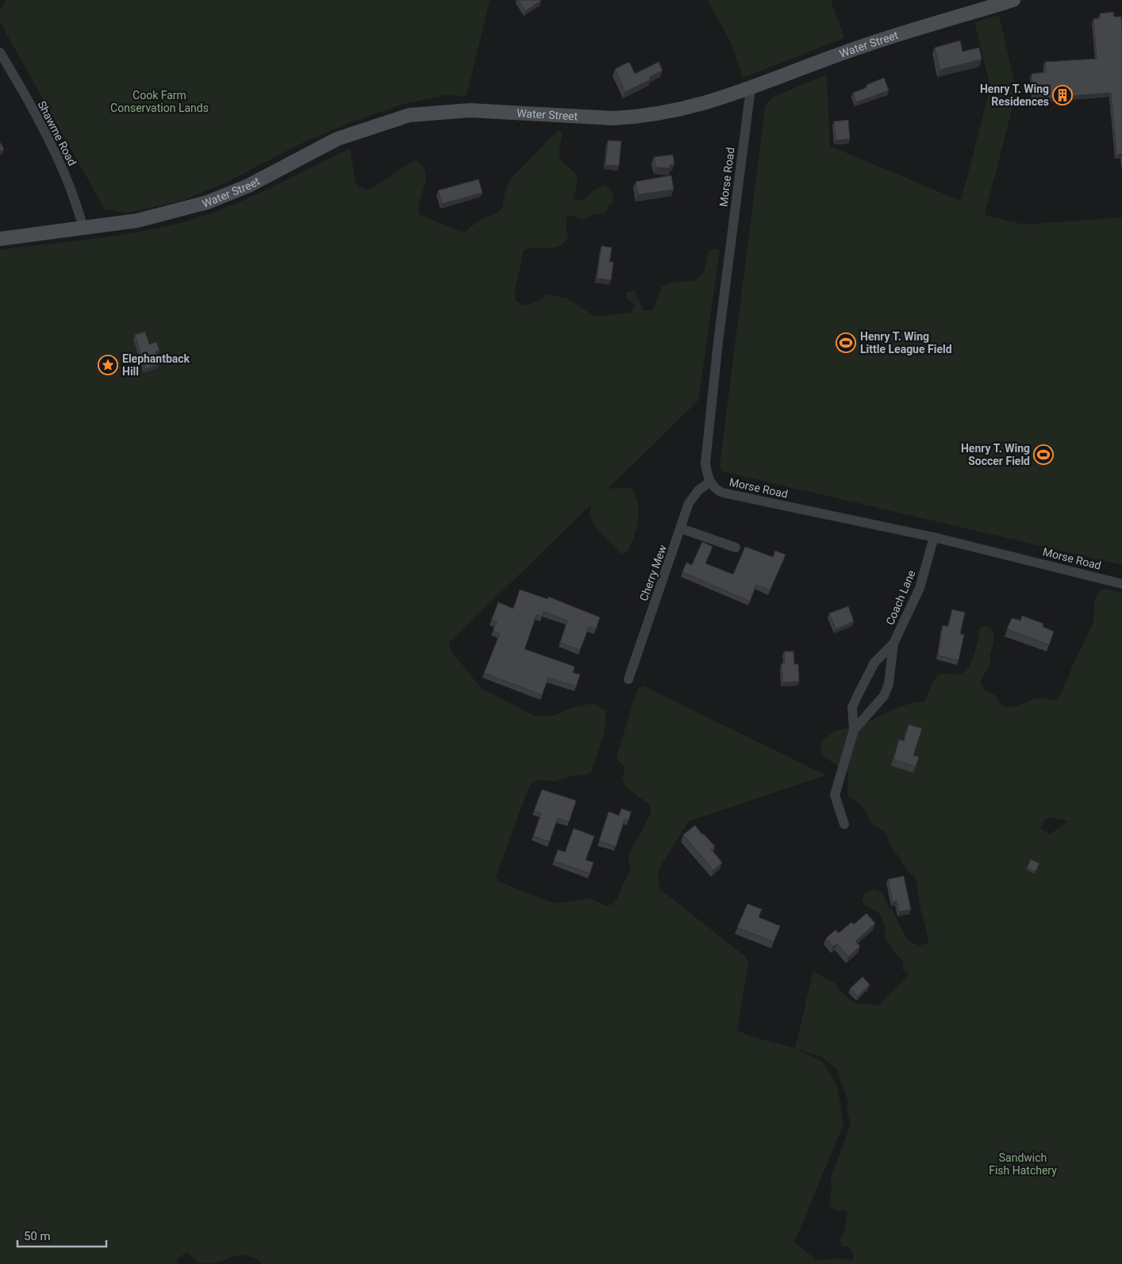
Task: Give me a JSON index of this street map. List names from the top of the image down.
{
  "streets": {
    "main road": ["Water Street"],
    "street": [
      "Shawme Road",
      "Morse Road",
      "Cherry Mew",
      "Coach Lane"
    ]
  },
  "crossings": [
    ["Water Street", "Shawme Road"],
    ["Water Street", "Morse Road"],
    ["Morse Road", "Cherry Mew"],
    ["Morse Road", "Coach Lane"]
  ],
  "parks": ["Cook Farm Conservation Lands", "Sandwich Fish Hatchery"],
  "places": {
    "building": ["Henry T. Wing Residences"],
    "sports": ["Henry T. Wing Little League Field", "Henry T. Wing Soccer Field"],
    "place": ["Elephantback Hill"]
  },
  "scale_bar": "50 m"
}
